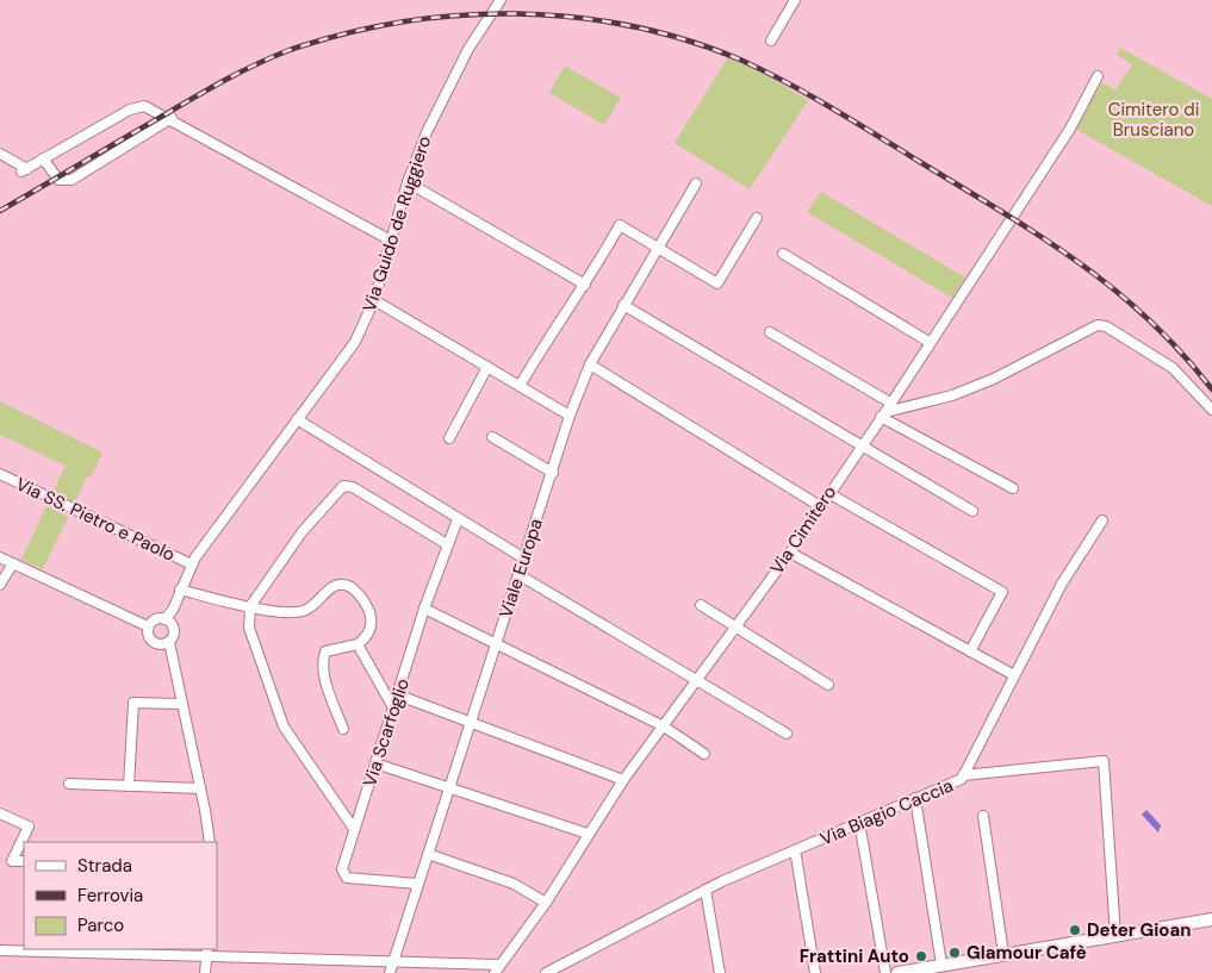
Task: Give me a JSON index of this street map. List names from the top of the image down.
{
  "streets": {
    "street": [
      "Via Guido de Ruggiero",
      "Via SS. Pietro e Paolo",
      "Via Cimitero",
      "Viale Europa",
      "Via Scarfoglio",
      "Via Biagio Caccia"
    ]
  },
  "crossings": [
    ["Via Guido de Ruggiero", "Via SS. Pietro e Paolo"],
    ["Viale Europa", "Via Scarfoglio"]
  ],
  "parks": ["Cimitero di Brusciano"],
  "places": ["Deter Gioan", "Glamour Cafè", "Frattini Auto"],
  "legend": ["Strada", "Ferrovia", "Parco"]
}
